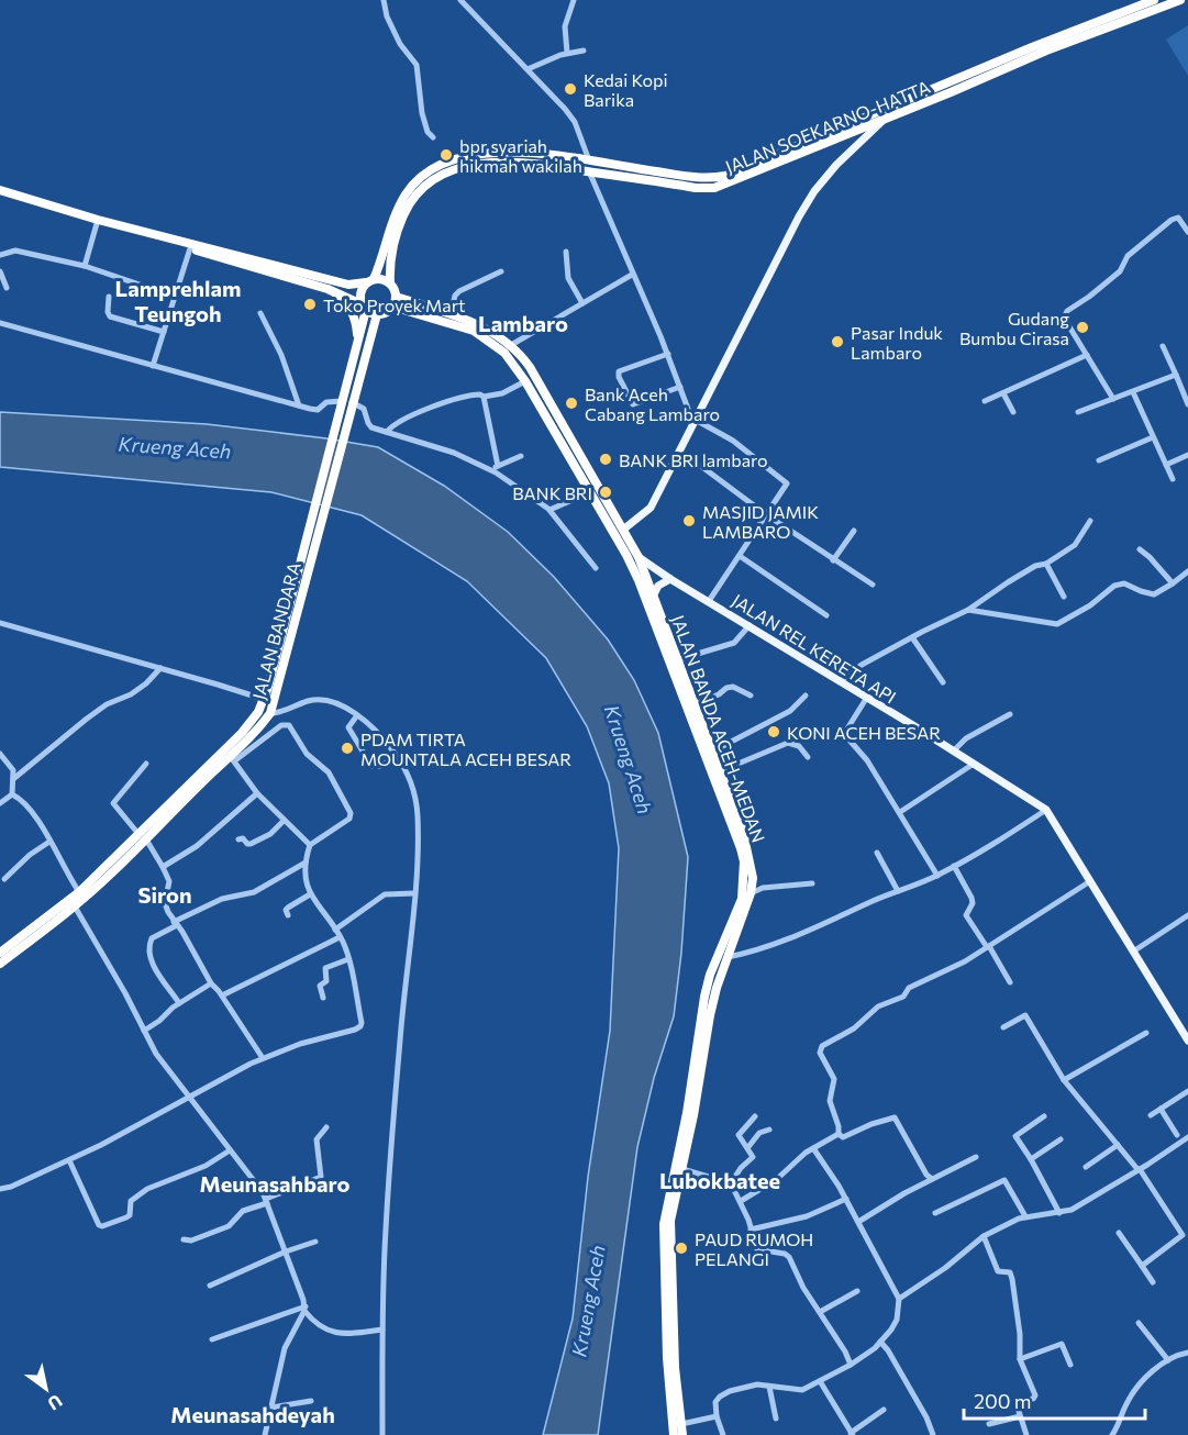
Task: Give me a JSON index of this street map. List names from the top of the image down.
{
  "streets": {
    "highway": ["JALAN SOEKARNO-HATTA", "JALAN BANDARA", "JALAN BANDA ACEH-MEDAN"],
    "main road": ["JALAN REL KERETA API"]
  },
  "crossings": [
    ["JALAN SOEKARNO-HATTA", "JALAN BANDARA"],
    ["JALAN SOEKARNO-HATTA", "JALAN BANDA ACEH-MEDAN"],
    ["JALAN BANDARA", "JALAN BANDA ACEH-MEDAN"],
    ["JALAN REL KERETA API", "JALAN BANDA ACEH-MEDAN"]
  ],
  "districts": [
    "Lamprehlam Teungoh",
    "Lambaro",
    "Siron",
    "Lubokbatee",
    "Meunasahbaro",
    "Meunasahdeyah"
  ],
  "water": ["Krueng Aceh"],
  "places": [
    "Kedai Kopi Barika",
    "bpr syariah hikmah wakilah",
    "Toko Proyek Mart",
    "Gudang Bumbu Cirasa",
    "Pasar Induk Lambaro",
    "Bank Aceh Cabang Lambaro",
    "BANK BRI lambaro",
    "BANK BRI",
    "MASJID JAMIK LAMBARO",
    "KONI ACEH BESAR",
    "PDAM TIRTA MOUNTALA ACEH BESAR",
    "PAUD RUMOH PELANGI"
  ],
  "scale_bar": "200 m",
  "north": "bottom right"
}
